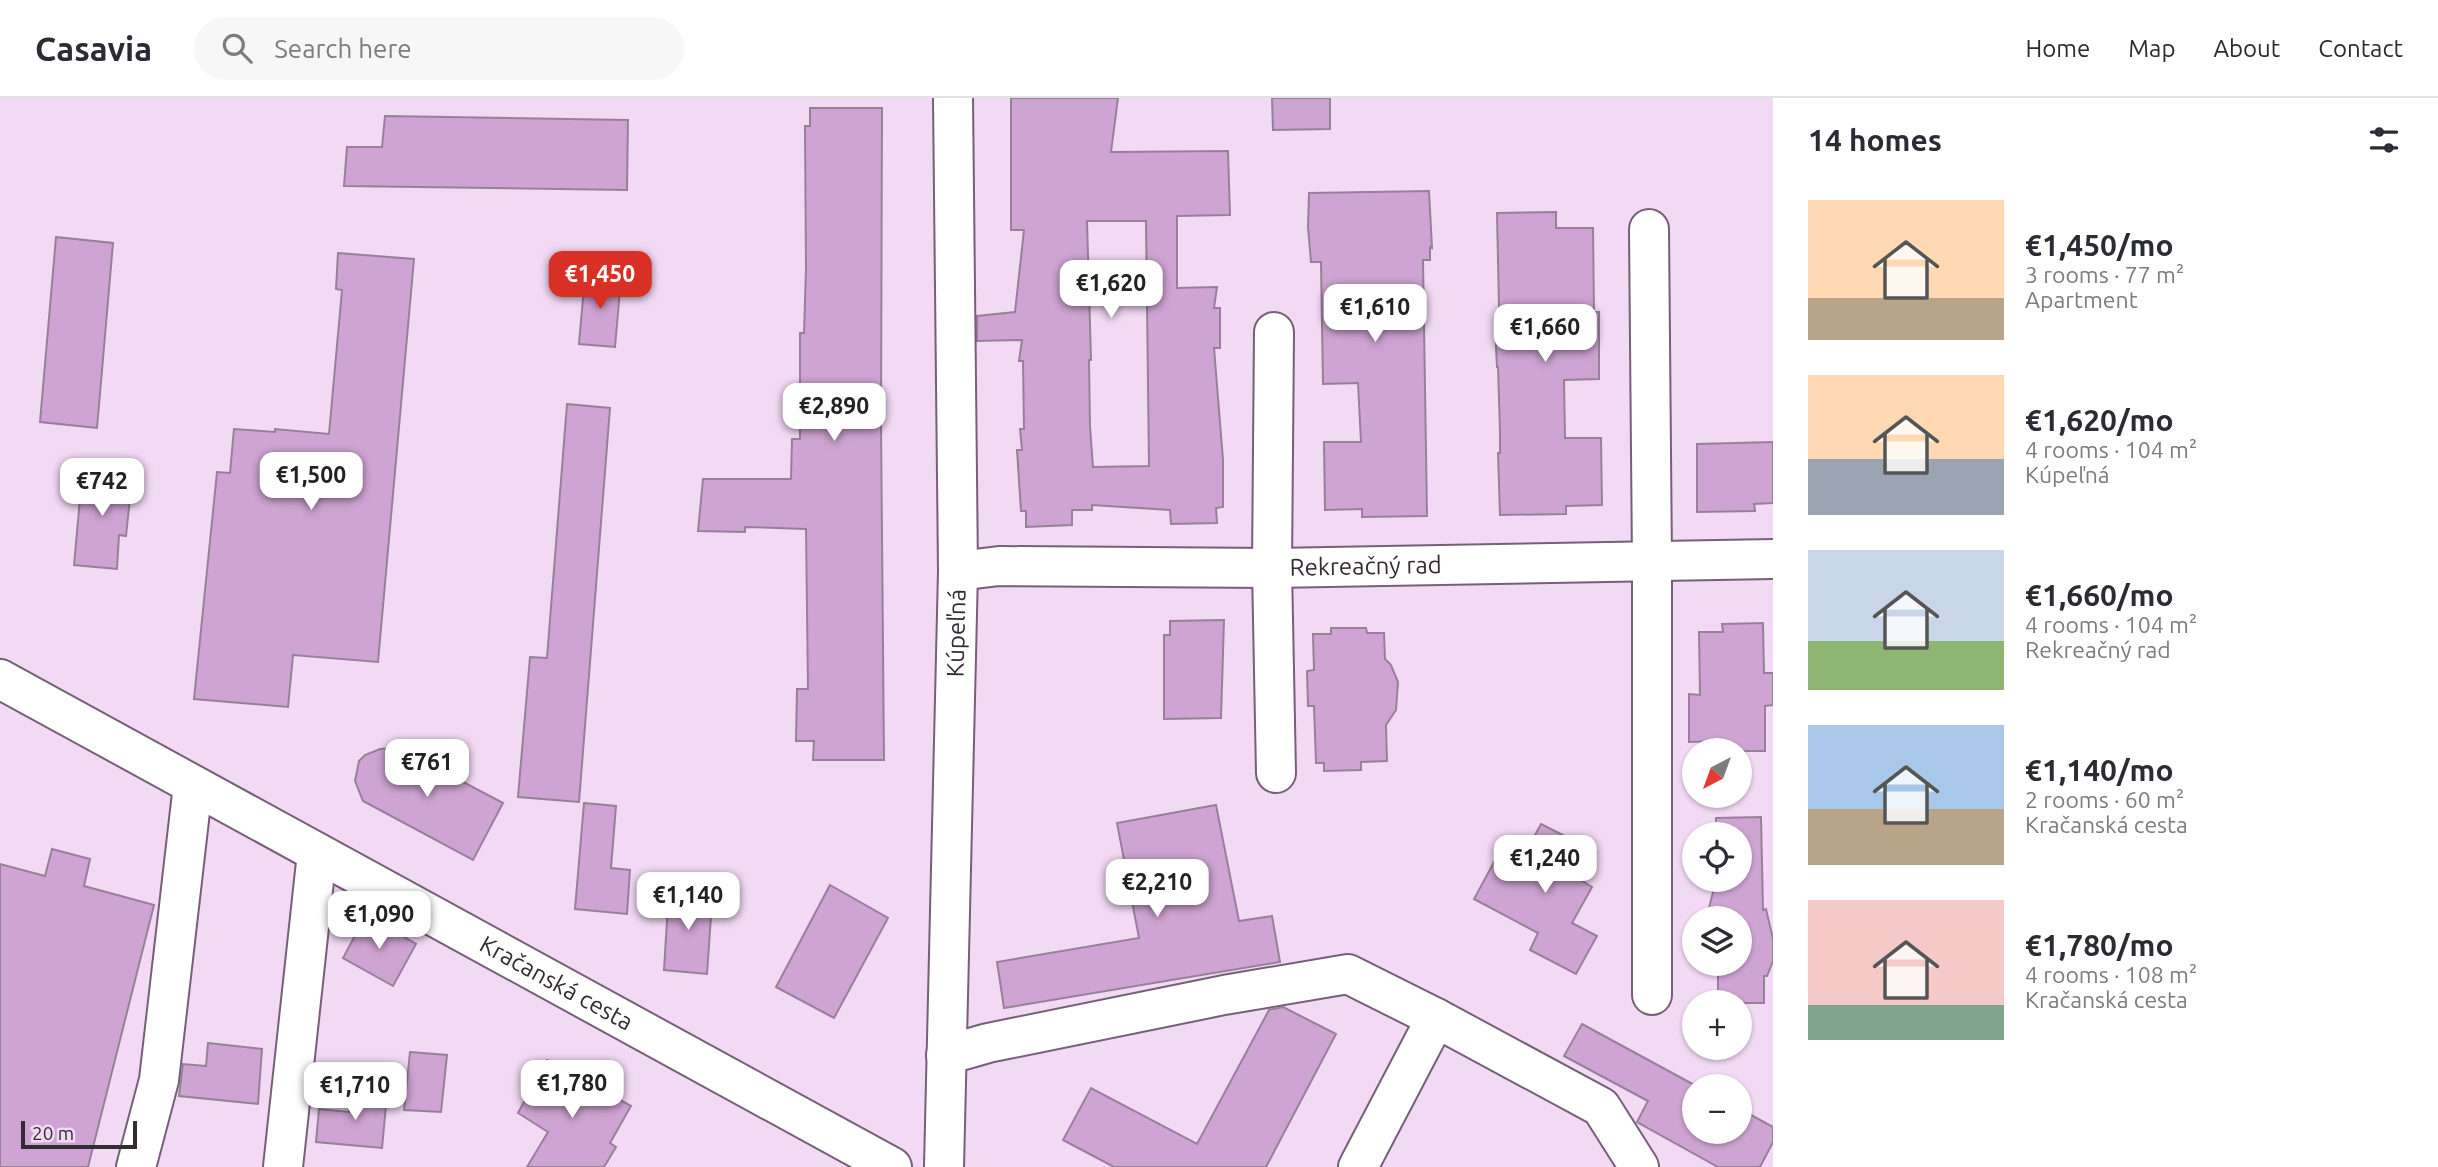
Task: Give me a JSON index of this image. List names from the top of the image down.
{
  "streets": {
    "street": ["Rekreačný rad", "Kúpeľná", "Kračanská cesta"]
  },
  "crossings": [
    ["Rekreačný rad", "Kúpeľná"]
  ],
  "scale_bar": "20 m",
  "north": "bottom left",
  "page": {
    "header": "Casavia",
    "search": "Search here",
    "nav": [
      "Home",
      "Map",
      "About",
      "Contact"
    ],
    "heading": "14 homes",
    "list": [
      {
        "name": "€1,450/mo",
        "note": "3 rooms · 77 m² · Apartment"
      },
      {
        "name": "€1,620/mo",
        "note": "4 rooms · 104 m² · Kúpeľná"
      },
      {
        "name": "€1,660/mo",
        "note": "4 rooms · 104 m² · Rekreačný rad"
      },
      {
        "name": "€1,140/mo",
        "note": "2 rooms · 60 m² · Kračanská cesta"
      },
      {
        "name": "€1,780/mo",
        "note": "4 rooms · 108 m² · Kračanská cesta"
      }
    ],
    "price": [
      "€1,450",
      "€1,620",
      "€1,610",
      "€1,660",
      "€2,890",
      "€1,500",
      "€742",
      "€761",
      "€1,240",
      "€2,210",
      "€1,140",
      "€1,090",
      "€1,780",
      "€1,710"
    ],
    "map_buttons": ["+", "−"],
    "scale": "20 m"
  }
}
